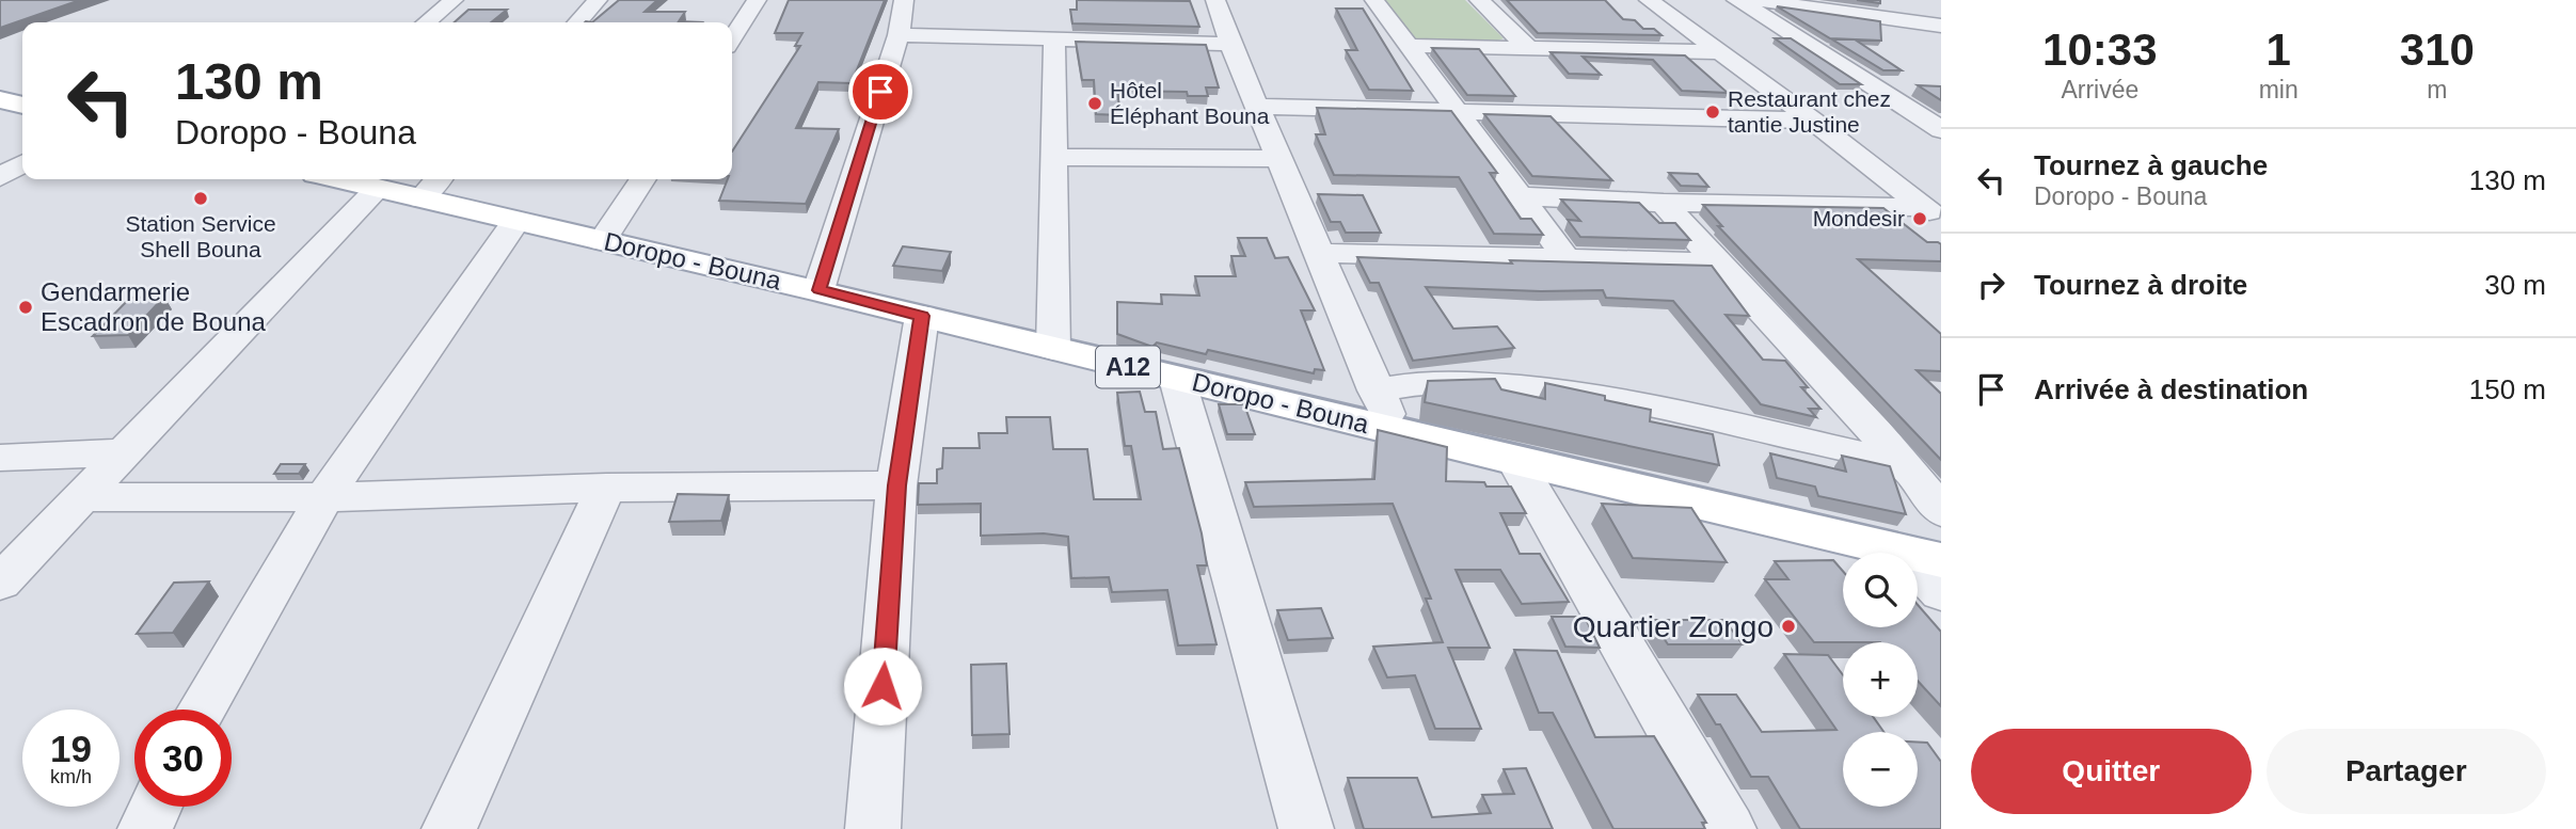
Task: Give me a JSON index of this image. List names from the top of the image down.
{
  "streets": {
    "main road": ["Doropo - Bouna", "A12"]
  },
  "places": [
    "Hôtel Éléphant Bouna",
    "Restaurant chez tantie Justine",
    "Station Service Shell Bouna",
    "Mondesir",
    "Gendarmerie Escadron de Bouna",
    "Quartier Zongo"
  ],
  "page": {
    "eta": [
      "10:33",
      "Arrivée",
      "1",
      "min",
      "310",
      "m"
    ],
    "turn": ["130 m", "Doropo - Bouna"],
    "list": [
      {
        "name": "Tournez à gauche",
        "note": "Doropo - Bouna",
        "value": "130 m"
      },
      {
        "name": "Tournez à droite",
        "value": "30 m"
      },
      {
        "name": "Arrivée à destination",
        "value": "150 m"
      }
    ],
    "map_buttons": ["+", "−"],
    "speed": "19 km/h",
    "limit": "30",
    "buttons": ["Quitter", "Partager"]
  }
}
